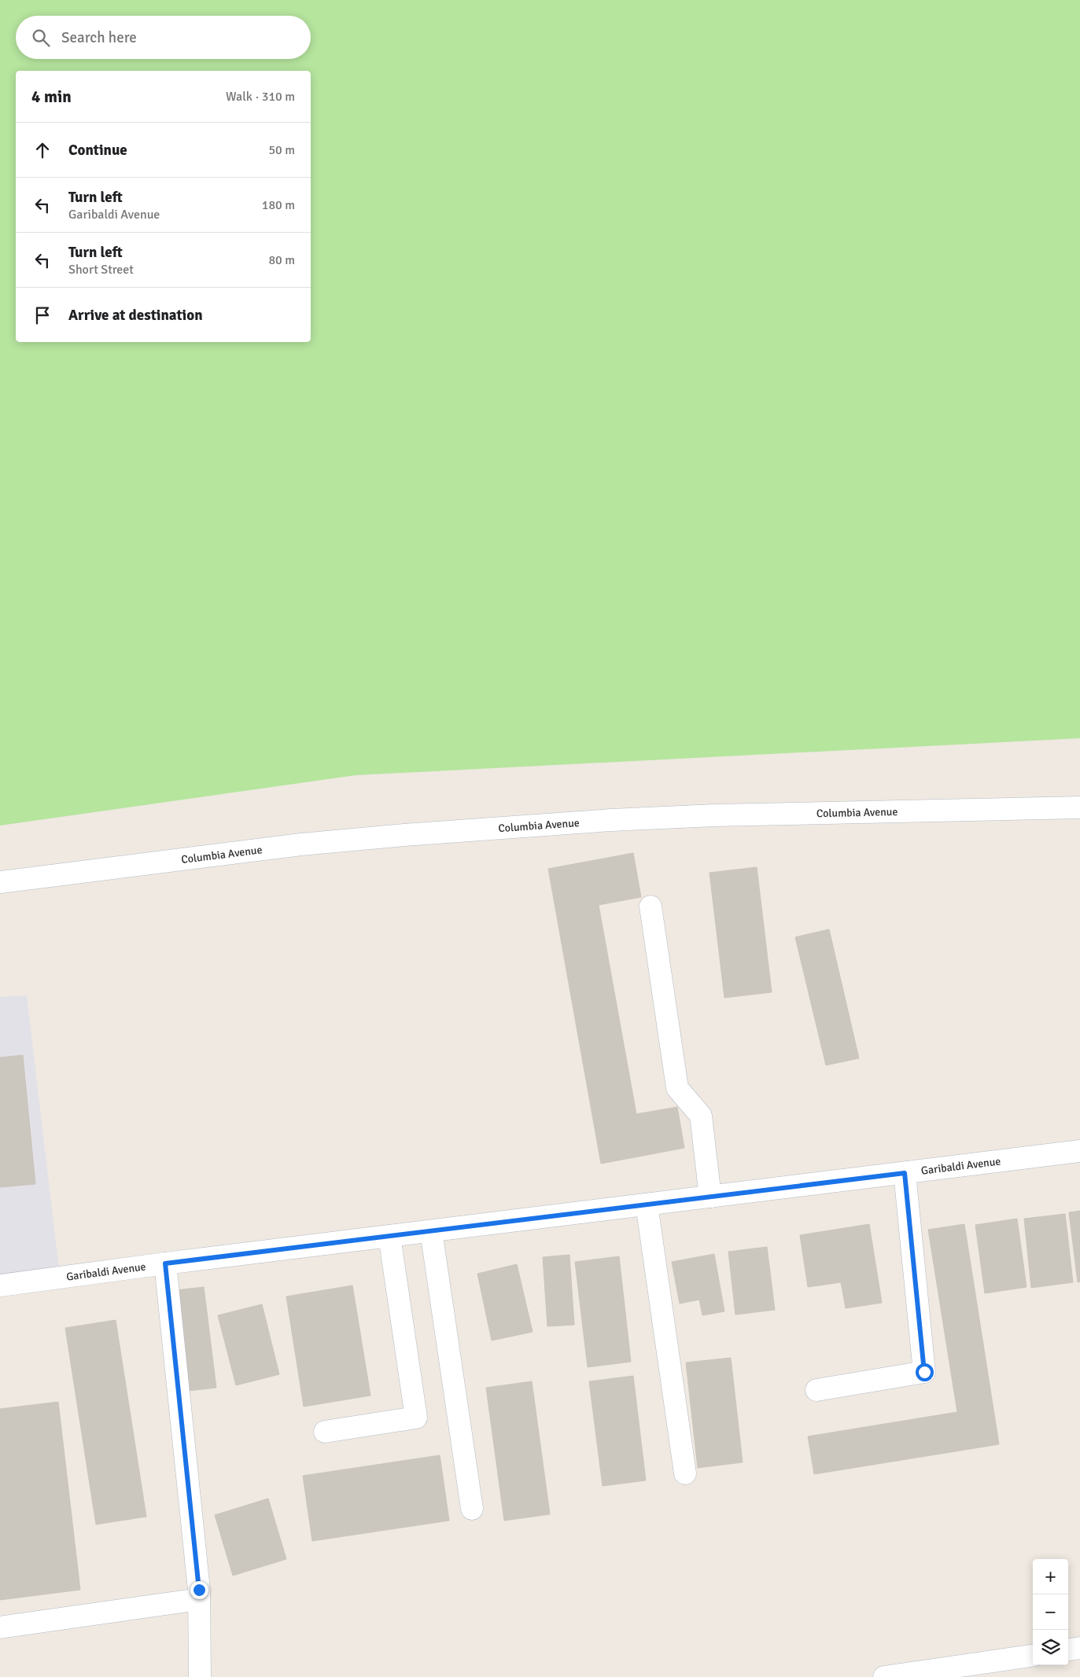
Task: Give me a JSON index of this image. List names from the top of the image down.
{
  "streets": {
    "street": ["Columbia Avenue", "Garibaldi Avenue"]
  },
  "page": {
    "search": "Search here",
    "heading": ["4 min", "Walk · 310 m"],
    "list": [
      ["Continue", "50 m"],
      ["Turn left", "Garibaldi Avenue", "180 m"],
      ["Turn left", "Short Street", "80 m"],
      "Arrive at destination"
    ],
    "map_buttons": ["+", "−"]
  }
}
